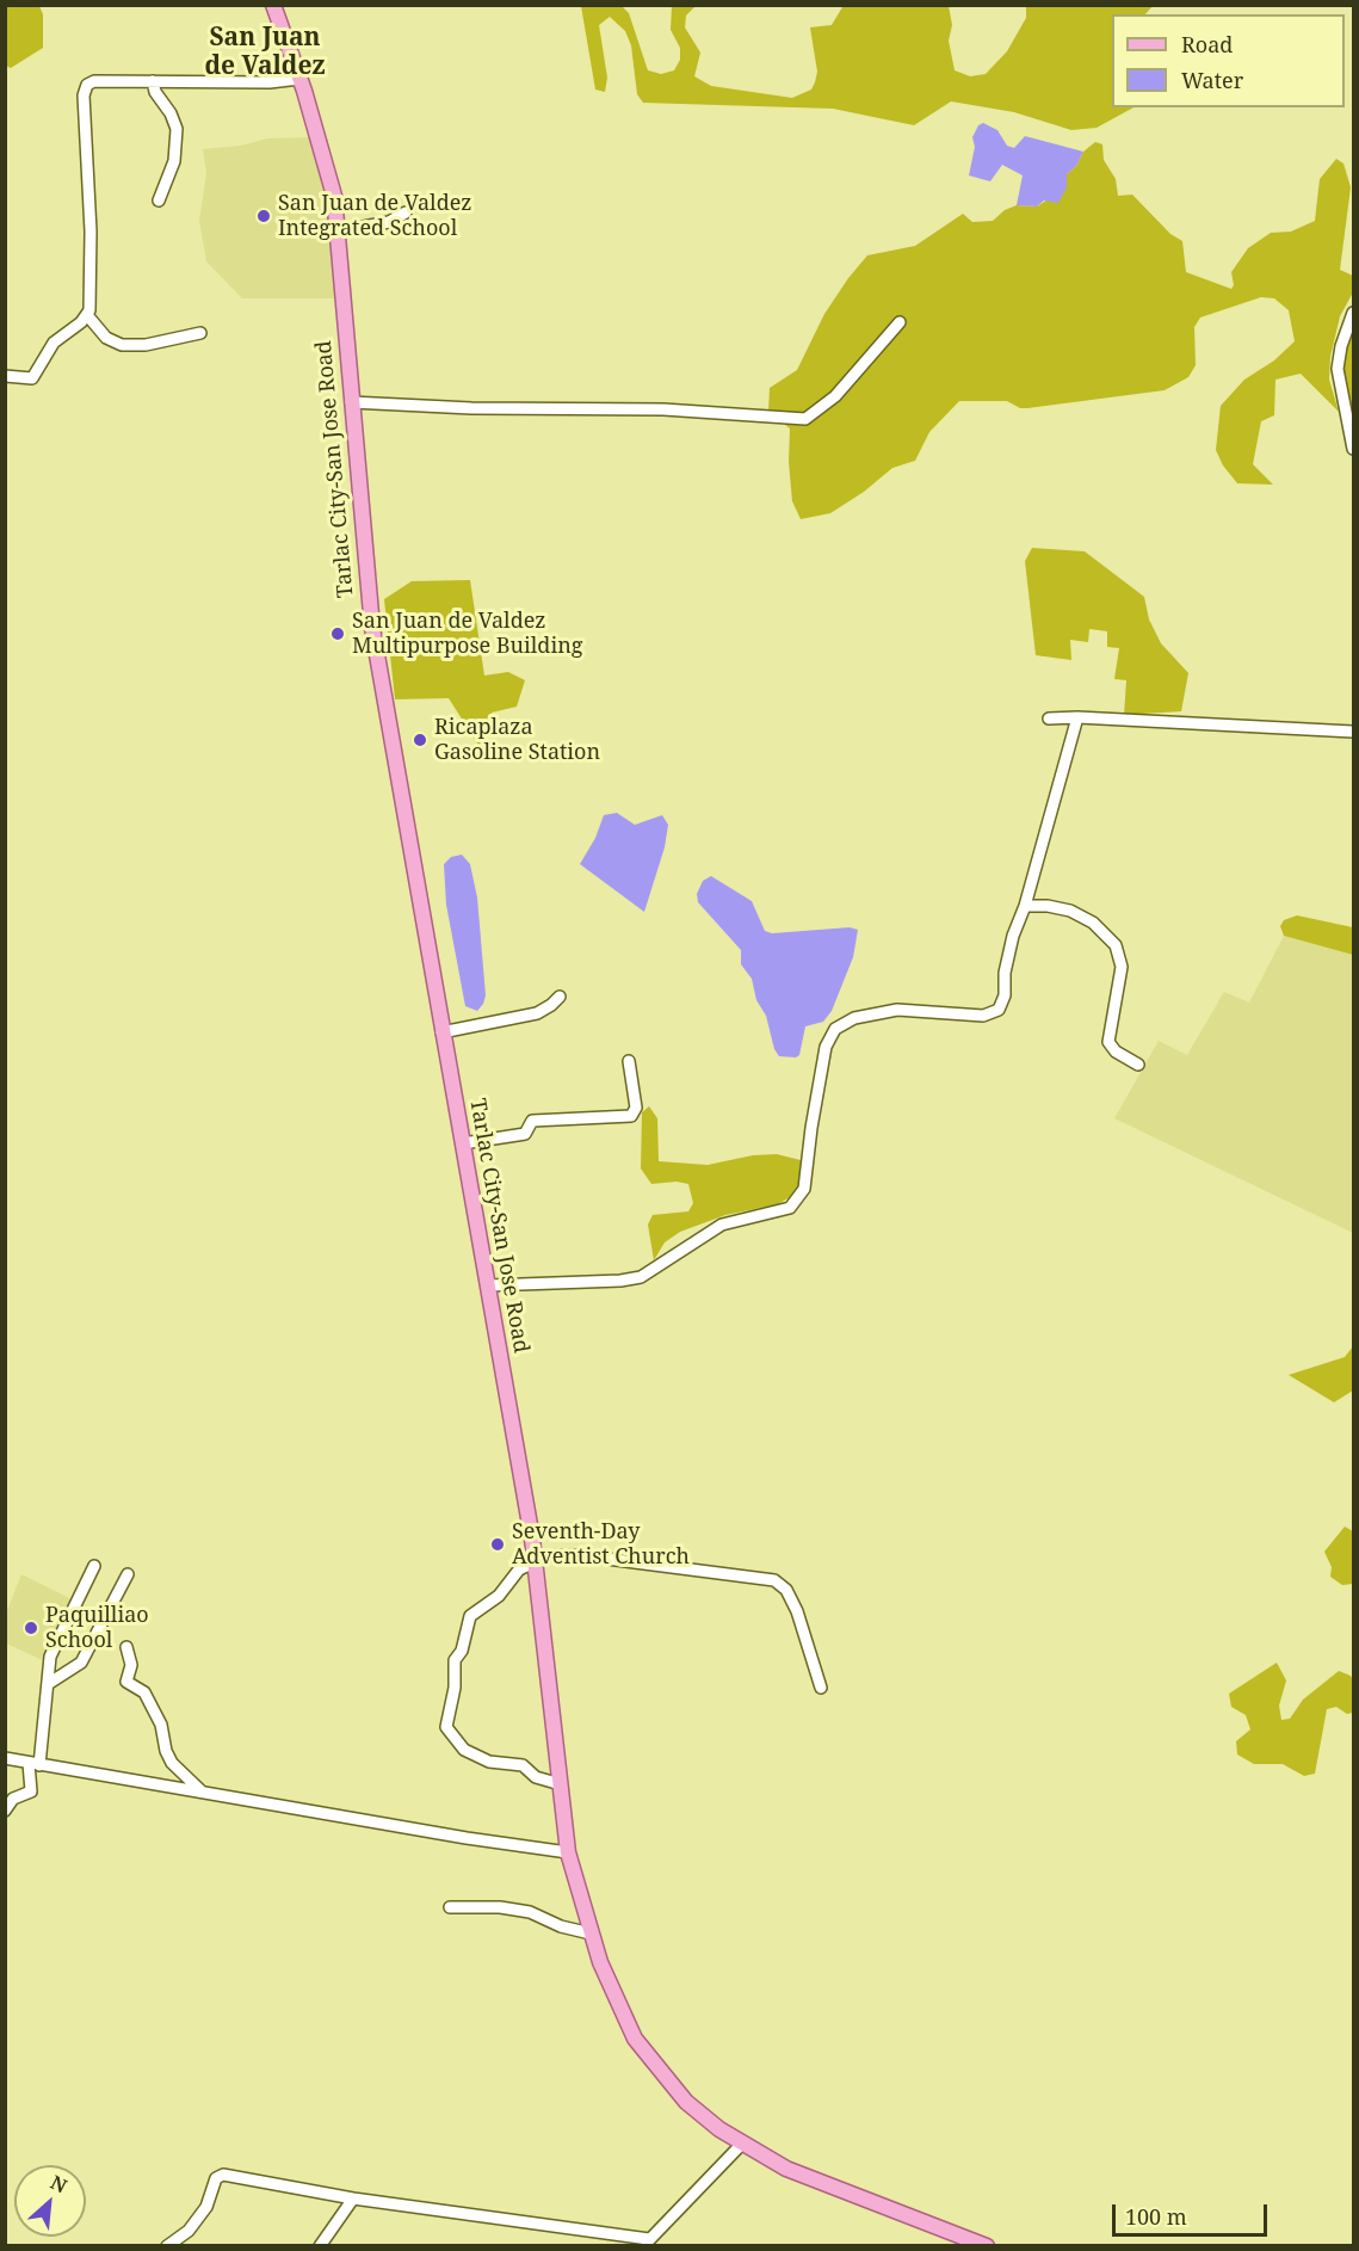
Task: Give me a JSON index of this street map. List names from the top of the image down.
{
  "streets": {
    "main road": ["Tarlac City-San Jose Road"]
  },
  "districts": ["San Juan de Valdez"],
  "places": [
    "San Juan de Valdez Integrated School",
    "San Juan de Valdez Multipurpose Building",
    "Ricaplaza Gasoline Station",
    "Seventh-Day Adventist Church",
    "Paquilliao School"
  ],
  "legend": ["Road", "Water"],
  "scale_bar": "100 m",
  "north": "top right"
}
